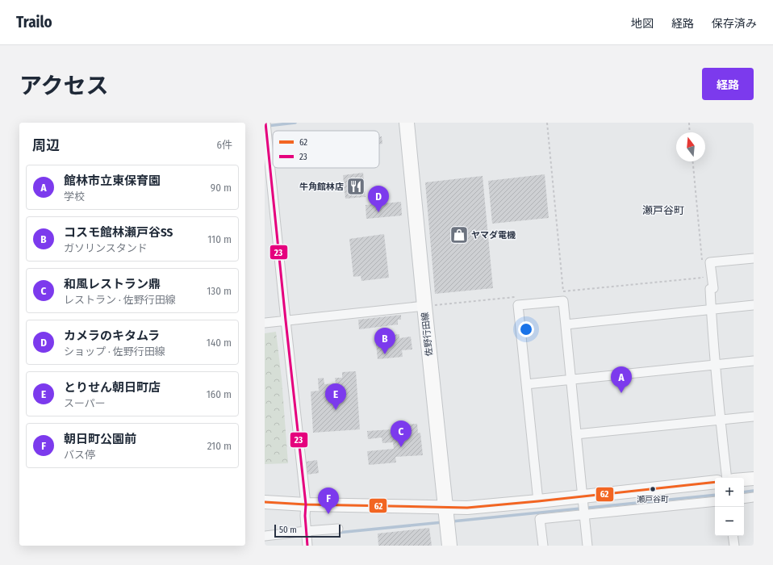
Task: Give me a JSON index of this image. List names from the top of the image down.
{
  "streets": {
    "main road": ["佐野行田線"]
  },
  "districts": ["瀬戸谷町"],
  "places": {
    "restaurant": ["牛角館林店"],
    "shop": ["ヤマダ電機"],
    "other": ["瀬戸谷町"]
  },
  "lines": ["transit line 23", "transit line 62"],
  "legend": ["62", "23"],
  "scale_bar": "50 m",
  "north": "top",
  "page": {
    "header": "Trailo",
    "nav": ["地図", "経路", "保存済み"],
    "title": "アクセス",
    "buttons": "経路",
    "heading": ["周辺", "6件"],
    "list": [
      {
        "mark": "A",
        "name": "館林市立東保育園",
        "note": "学校",
        "value": "90 m"
      },
      {
        "mark": "B",
        "name": "コスモ館林瀬戸谷SS",
        "note": "ガソリンスタンド",
        "value": "110 m"
      },
      {
        "mark": "C",
        "name": "和風レストラン鼎",
        "note": "レストラン · 佐野行田線",
        "value": "130 m"
      },
      {
        "mark": "D",
        "name": "カメラのキタムラ",
        "note": "ショップ · 佐野行田線",
        "value": "140 m"
      },
      {
        "mark": "E",
        "name": "とりせん朝日町店",
        "note": "スーパー",
        "value": "160 m"
      },
      {
        "mark": "F",
        "name": "朝日町公園前",
        "note": "バス停",
        "value": "210 m"
      }
    ],
    "pins": [
      "D",
      "B",
      "A",
      "E",
      "C",
      "F"
    ],
    "map_buttons": ["+", "−"],
    "scale": "50 m"
  }
}
